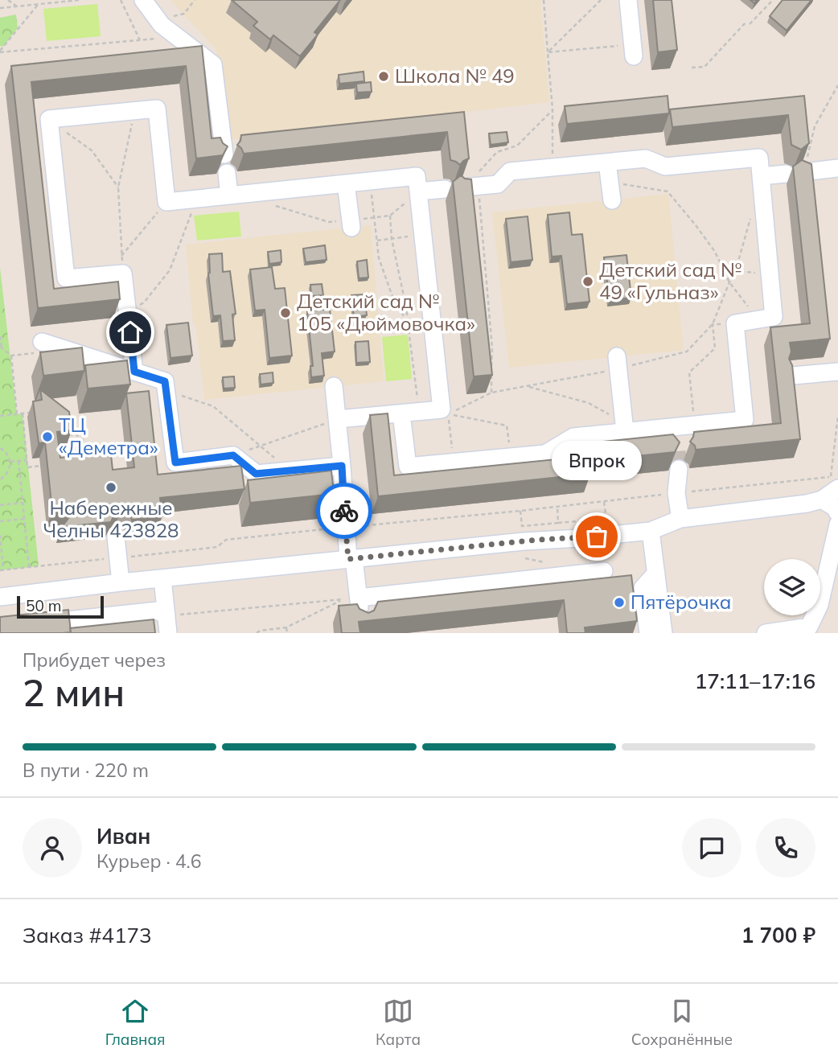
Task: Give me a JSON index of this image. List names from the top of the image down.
{
  "places": [
    "Школа № 49",
    "Детский сад № 49 «Гульназ»",
    "Детский сад № 105 «Дюймовочка»",
    "ТЦ «Деметра»",
    "Набережные Челны 423828",
    "Впрок",
    "Пятёрочка"
  ],
  "scale_bar": "50 m",
  "page": {
    "bubble": "Впрок",
    "scale": "50 m",
    "heading": ["2 мин", "Прибудет через", "17:11–17:16"],
    "panel": [
      "Иван",
      "Курьер · 4.6",
      "Заказ #4173",
      "1 700 ₽"
    ],
    "bar": "В пути · 220 m",
    "tabs": ["Главная", "Карта", "Сохранённые"]
  }
}
